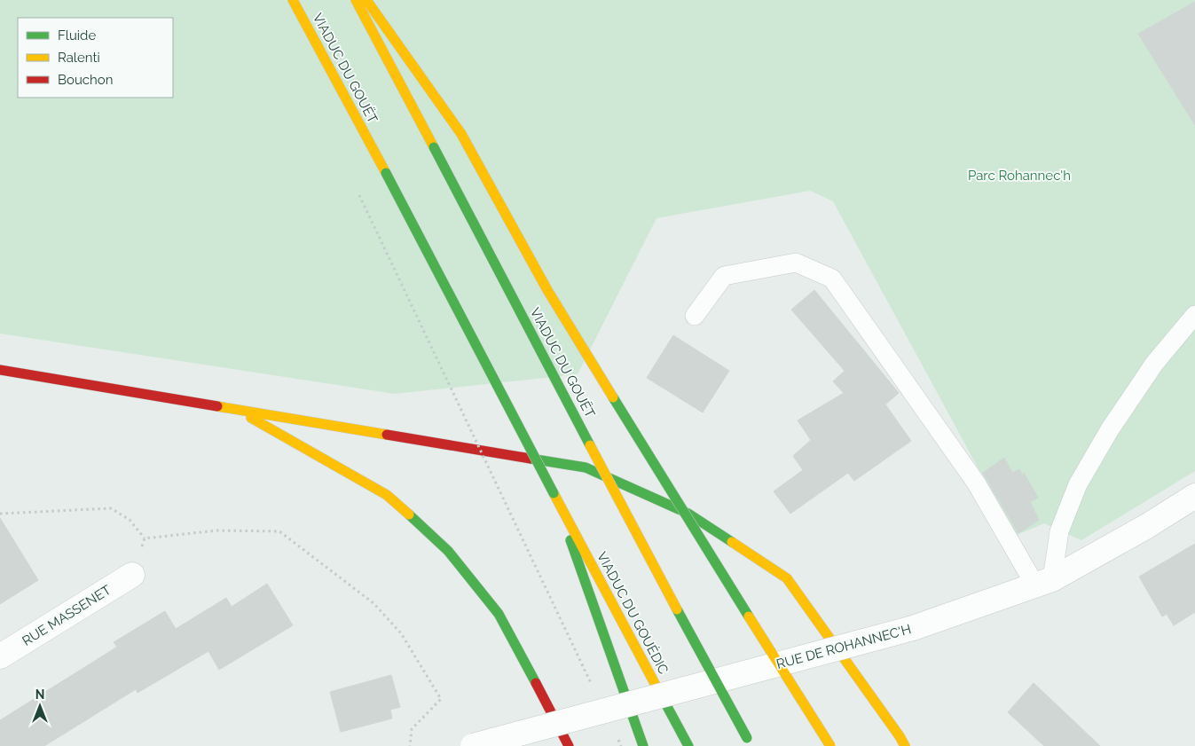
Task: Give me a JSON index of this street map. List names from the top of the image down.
{
  "streets": {
    "main road": ["VIADUC DU GOUËT", "VIADUC DU GOUÉDIC"],
    "street": ["RUE MASSENET", "RUE DE ROHANNEC'H"]
  },
  "crossings": [
    ["VIADUC DU GOUËT", "VIADUC DU GOUÉDIC"]
  ],
  "parks": ["Parc Rohannec'h"],
  "legend": ["Fluide", "Ralenti", "Bouchon"],
  "north": "top"
}
